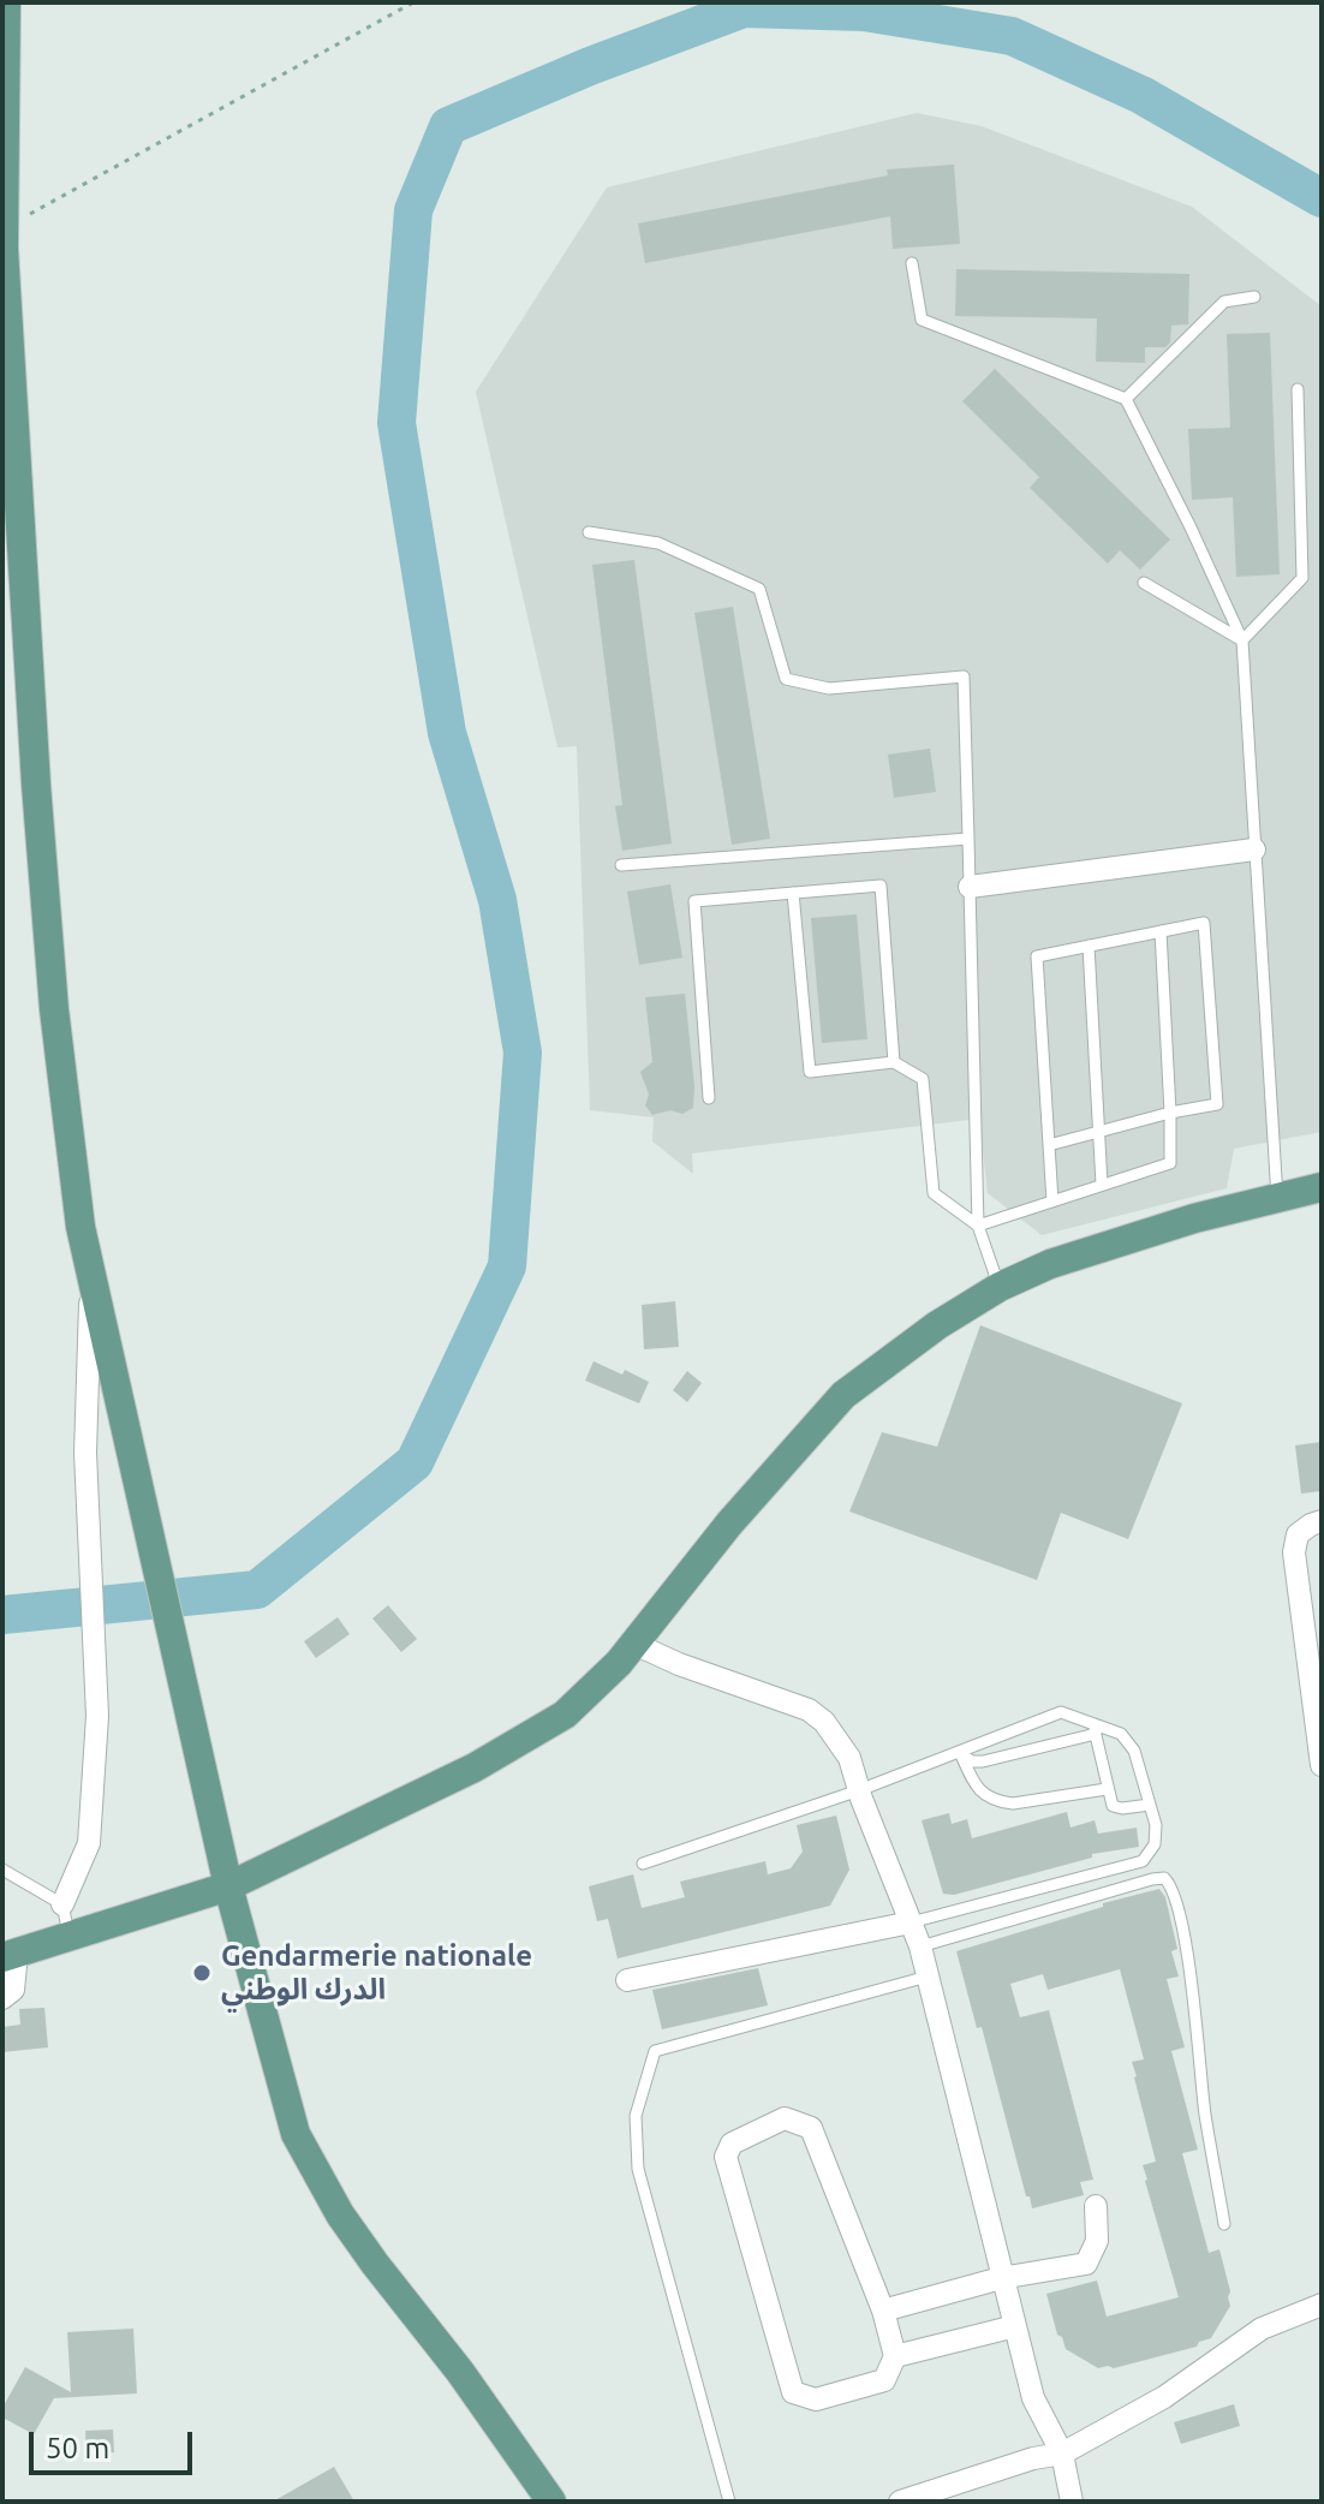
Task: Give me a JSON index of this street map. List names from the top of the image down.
{
  "places": ["Gendarmerie nationale الدرك الوطني"],
  "scale_bar": "50 m"
}
